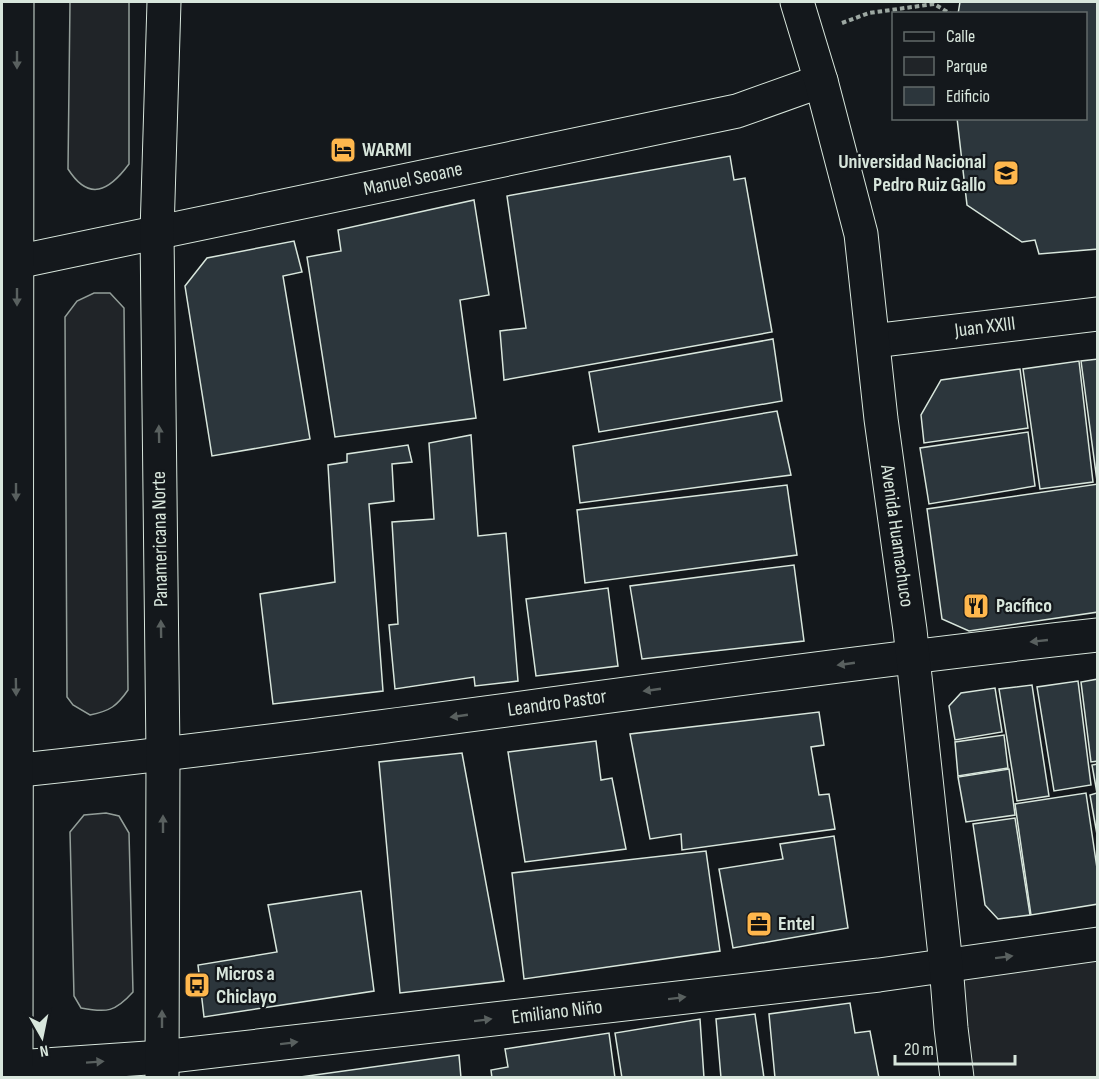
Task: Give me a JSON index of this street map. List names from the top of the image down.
{
  "streets": {
    "main road": [
      "Manuel Seoane",
      "Juan XXIII",
      "Avenida Huamachuco",
      "Panamericana Norte",
      "Leandro Pastor",
      "Emiliano Niño"
    ]
  },
  "crossings": [
    ["Manuel Seoane", "Avenida Huamachuco"],
    ["Manuel Seoane", "Panamericana Norte"],
    ["Juan XXIII", "Avenida Huamachuco"],
    ["Avenida Huamachuco", "Leandro Pastor"],
    ["Avenida Huamachuco", "Emiliano Niño"],
    ["Panamericana Norte", "Leandro Pastor"],
    ["Panamericana Norte", "Emiliano Niño"]
  ],
  "one_way": ["Leandro Pastor", "Emiliano Niño"],
  "places": {
    "hotel": ["WARMI"],
    "school or university": ["Universidad Nacional Pedro Ruiz Gallo"],
    "restaurant": ["Pacífico"],
    "office": ["Entel"],
    "bus stop": ["Micros a Chiclayo"]
  },
  "legend": ["Calle", "Parque", "Edificio"],
  "scale_bar": "20 m",
  "north": "bottom"
}
